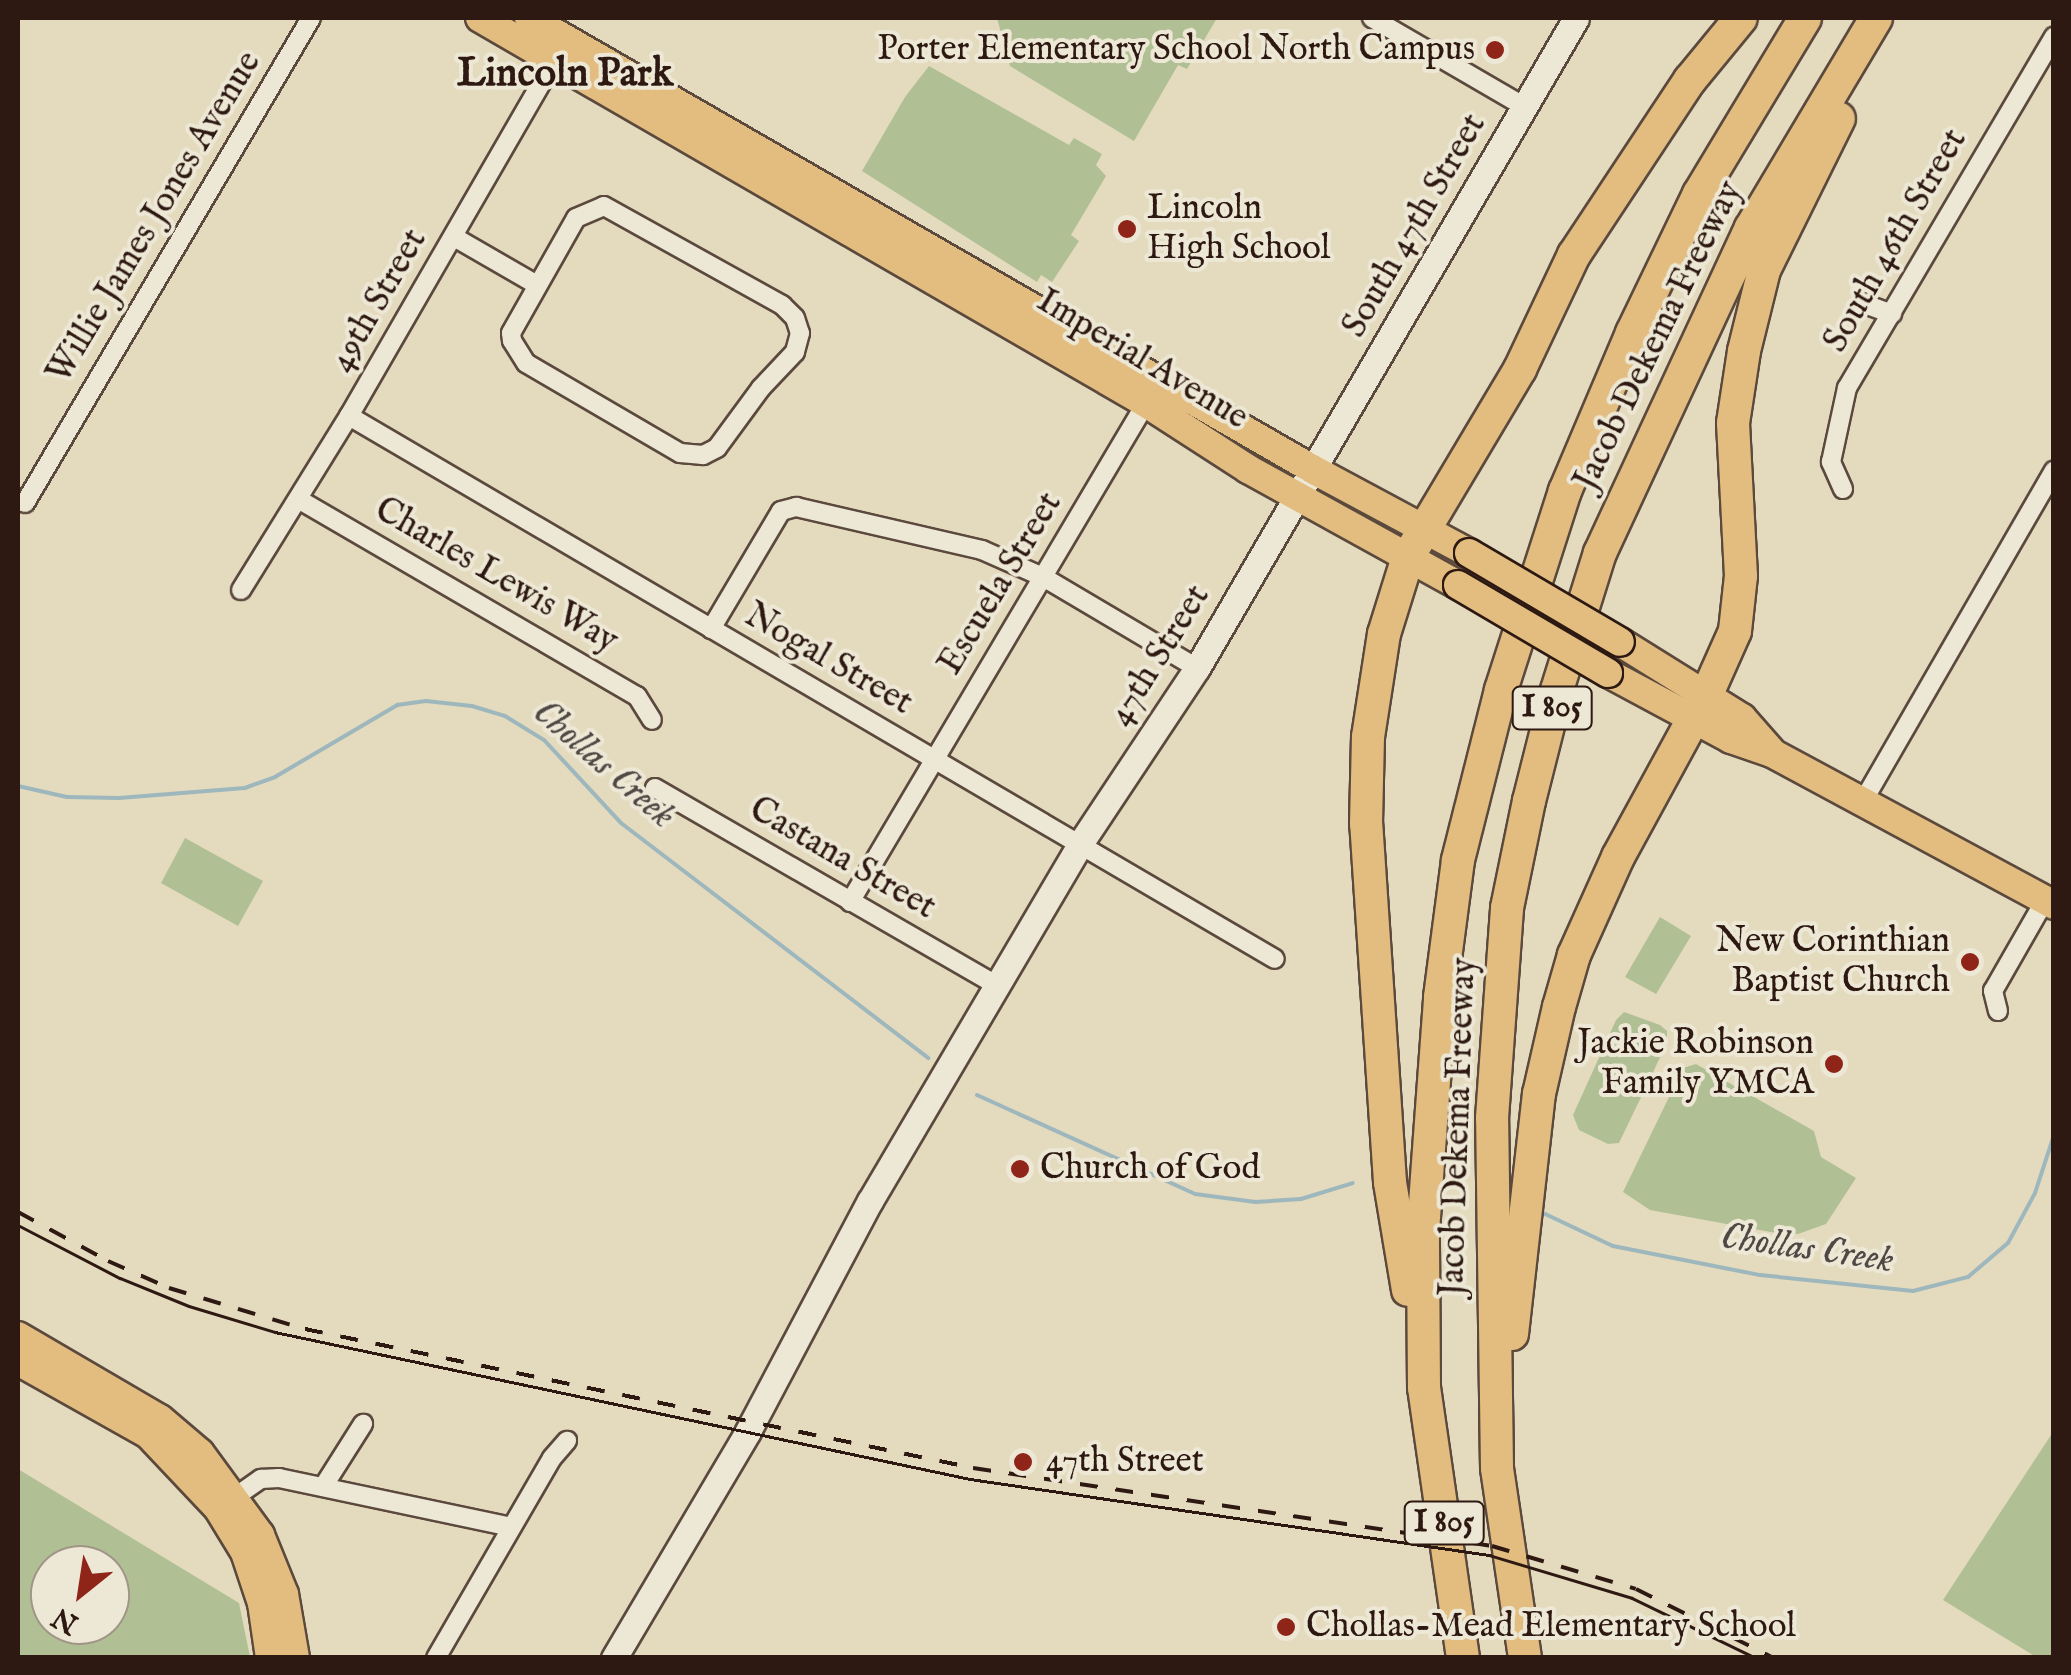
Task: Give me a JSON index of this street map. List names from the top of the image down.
{
  "streets": {
    "highway": ["Jacob Dekema Freeway", "I 805"],
    "main road": ["South 47th Street", "Imperial Avenue", "47th Street"],
    "street": [
      "Willie James Jones Avenue",
      "South 46th Street",
      "49th Street",
      "Charles Lewis Way",
      "Escuela Street",
      "Nogal Street",
      "Castana Street"
    ]
  },
  "crossings": [
    ["South 47th Street", "Imperial Avenue"],
    ["South 47th Street", "47th Street"],
    ["49th Street", "Imperial Avenue"],
    ["49th Street", "Charles Lewis Way"],
    ["49th Street", "Nogal Street"],
    ["Imperial Avenue", "Escuela Street"],
    ["Imperial Avenue", "47th Street"],
    ["Escuela Street", "Nogal Street"],
    ["Escuela Street", "Castana Street"],
    ["47th Street", "Nogal Street"],
    ["47th Street", "Castana Street"]
  ],
  "districts": ["Lincoln Park"],
  "water": ["Chollas Creek"],
  "places": [
    "Porter Elementary School North Campus",
    "Lincoln High School",
    "New Corinthian Baptist Church",
    "Jackie Robinson Family YMCA",
    "Church of God",
    "47th Street",
    "Chollas-Mead Elementary School"
  ],
  "north": "bottom left"
}
